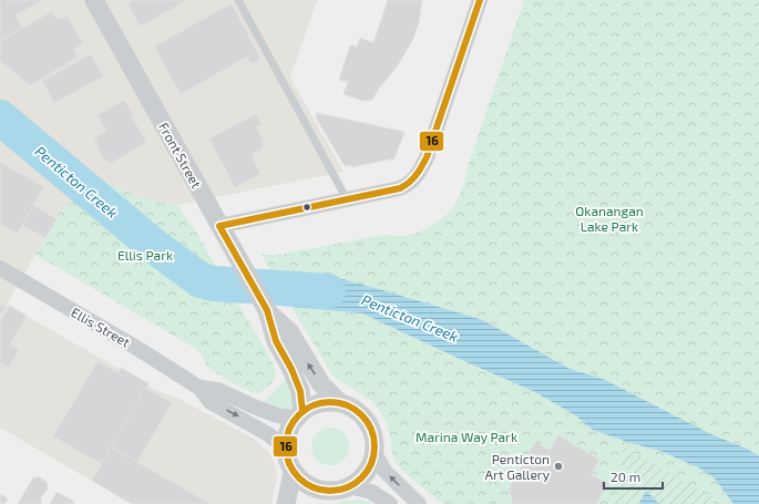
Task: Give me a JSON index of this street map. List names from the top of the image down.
{
  "streets": {
    "street": ["Front Street", "Ellis Street"]
  },
  "crossings": [
    ["Front Street", "Ellis Street"]
  ],
  "water": ["Penticton Creek"],
  "parks": ["Okanangan Lake Park", "Ellis Park", "Marina Way Park"],
  "places": ["Penticton Art Gallery"],
  "lines": ["transit line 16"],
  "scale_bar": "20 m"
}
